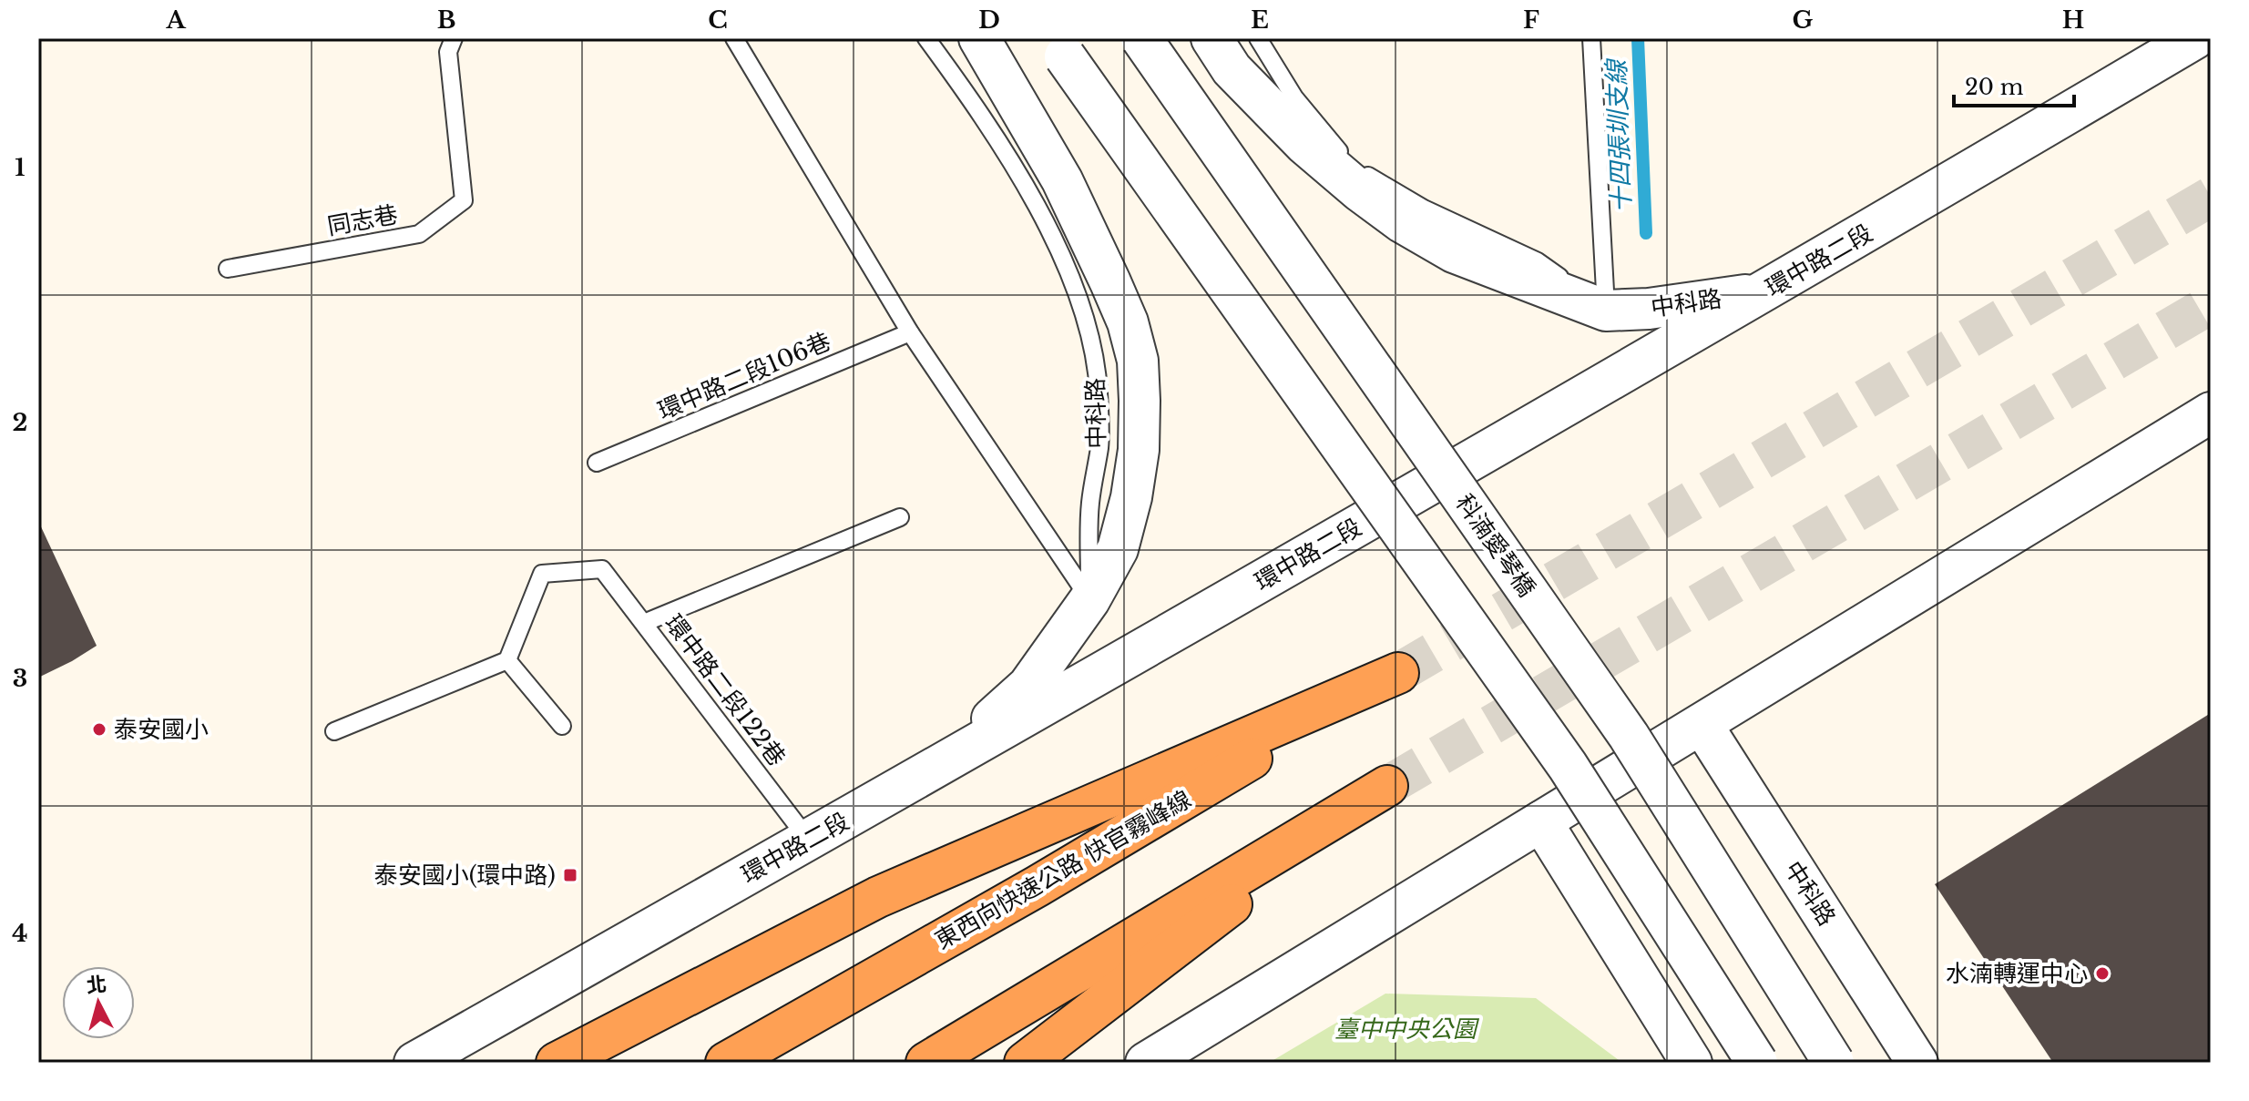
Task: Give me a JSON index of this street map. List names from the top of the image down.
{
  "streets": {
    "highway": ["東西向快速公路 快官霧峰線"],
    "street": ["環中路二段", "中科路", "科湳愛琴橋"],
    "lane": ["同志巷", "環中路二段106巷", "環中路二段122巷"]
  },
  "crossings": [
    ["環中路二段", "中科路"],
    ["環中路二段", "環中路二段122巷"]
  ],
  "water": ["十四張圳支線"],
  "parks": ["臺中中央公園"],
  "places": {
    "other": ["泰安國小", "水湳轉運中心"],
    "transit": ["泰安國小(環中路)"]
  },
  "scale_bar": "20 m",
  "north": "top",
  "grid": {
    "columns": [
      "A",
      "B",
      "C",
      "D",
      "E",
      "F",
      "G",
      "H"
    ],
    "rows": [
      "1",
      "2",
      "3",
      "4"
    ]
  }
}
